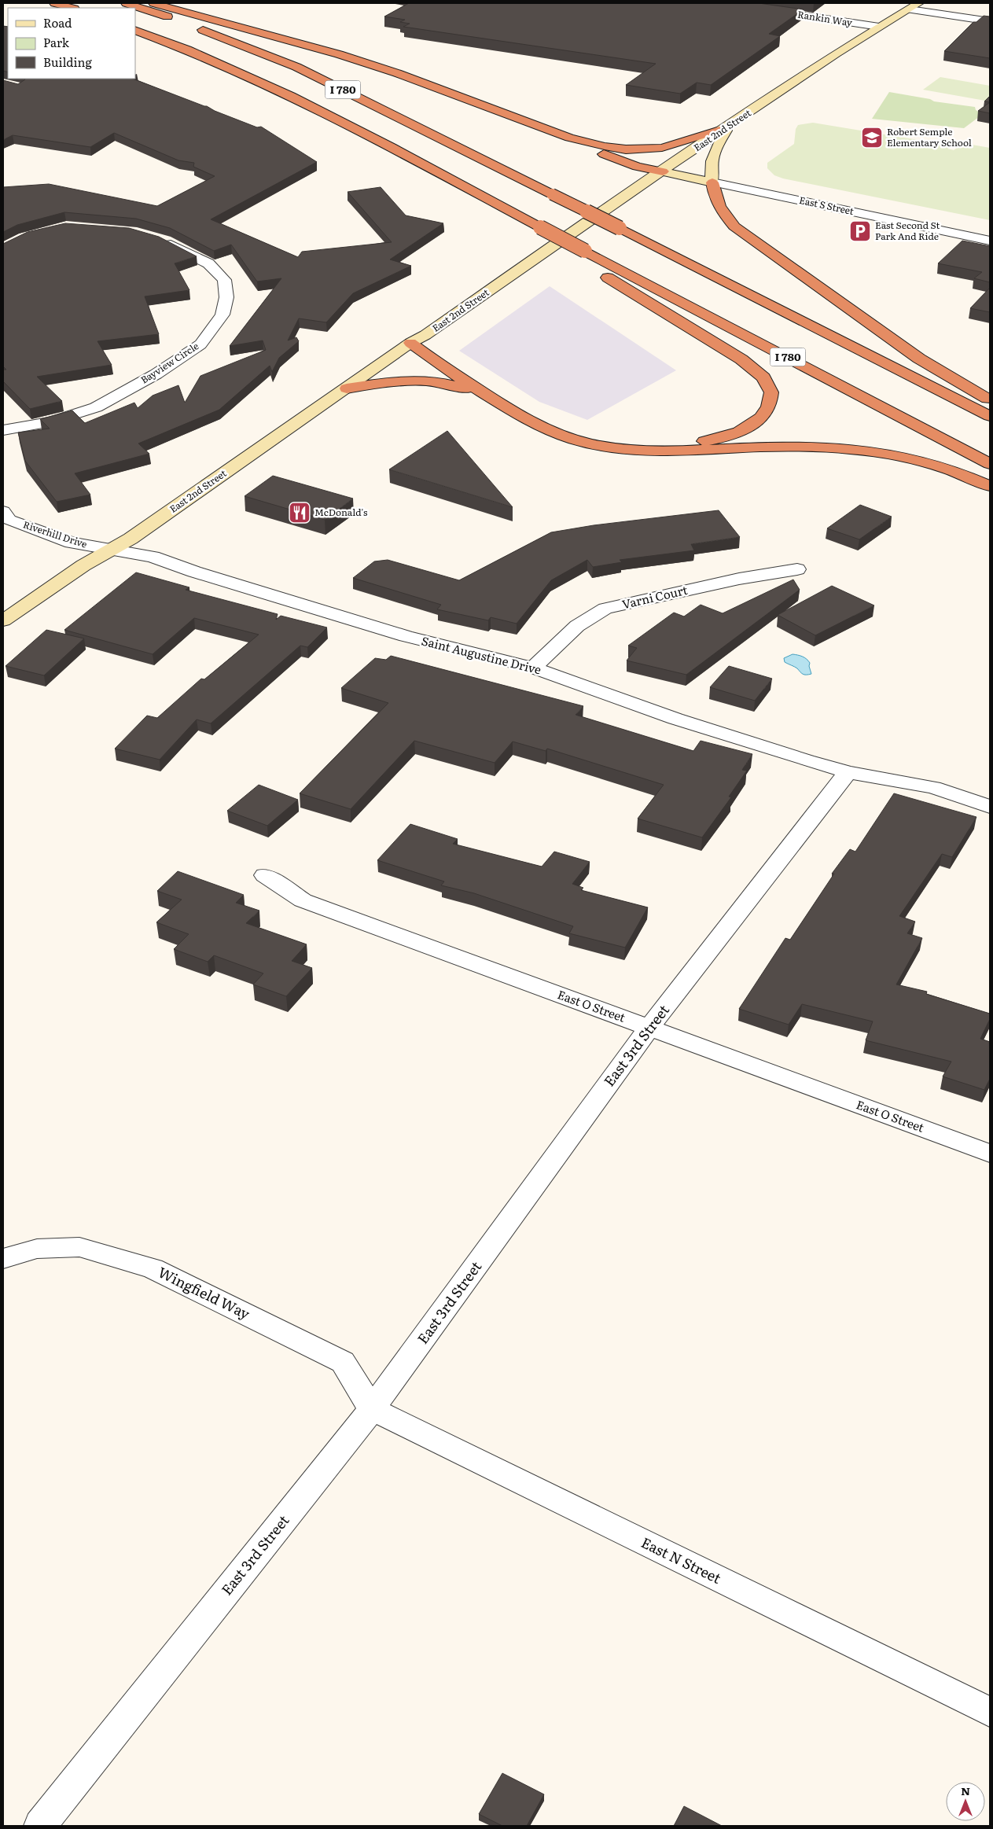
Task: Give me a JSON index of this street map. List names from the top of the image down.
{
  "streets": {
    "highway": ["I 780"],
    "main road": ["East 2nd Street", "East S Street"],
    "street": [
      "Rankin Way",
      "Bayview Circle",
      "Riverhill Drive",
      "Varni Court",
      "Saint Augustine Drive",
      "East O Street",
      "East 3rd Street",
      "Wingfield Way",
      "East N Street"
    ]
  },
  "crossings": [
    ["Rankin Way", "East 2nd Street"],
    ["East 2nd Street", "East S Street"],
    ["East 2nd Street", "Riverhill Drive"],
    ["East 2nd Street", "Saint Augustine Drive"],
    ["Riverhill Drive", "Saint Augustine Drive"],
    ["Varni Court", "Saint Augustine Drive"],
    ["Saint Augustine Drive", "East 3rd Street"],
    ["East O Street", "East 3rd Street"],
    ["East 3rd Street", "Wingfield Way"],
    ["East 3rd Street", "East N Street"],
    ["Wingfield Way", "East N Street"]
  ],
  "places": {
    "school or university": ["Robert Semple Elementary School"],
    "parking": ["East Second St Park And Ride"],
    "restaurant": ["McDonald's"]
  },
  "legend": ["Road", "Park", "Building"],
  "north": "top"
}
